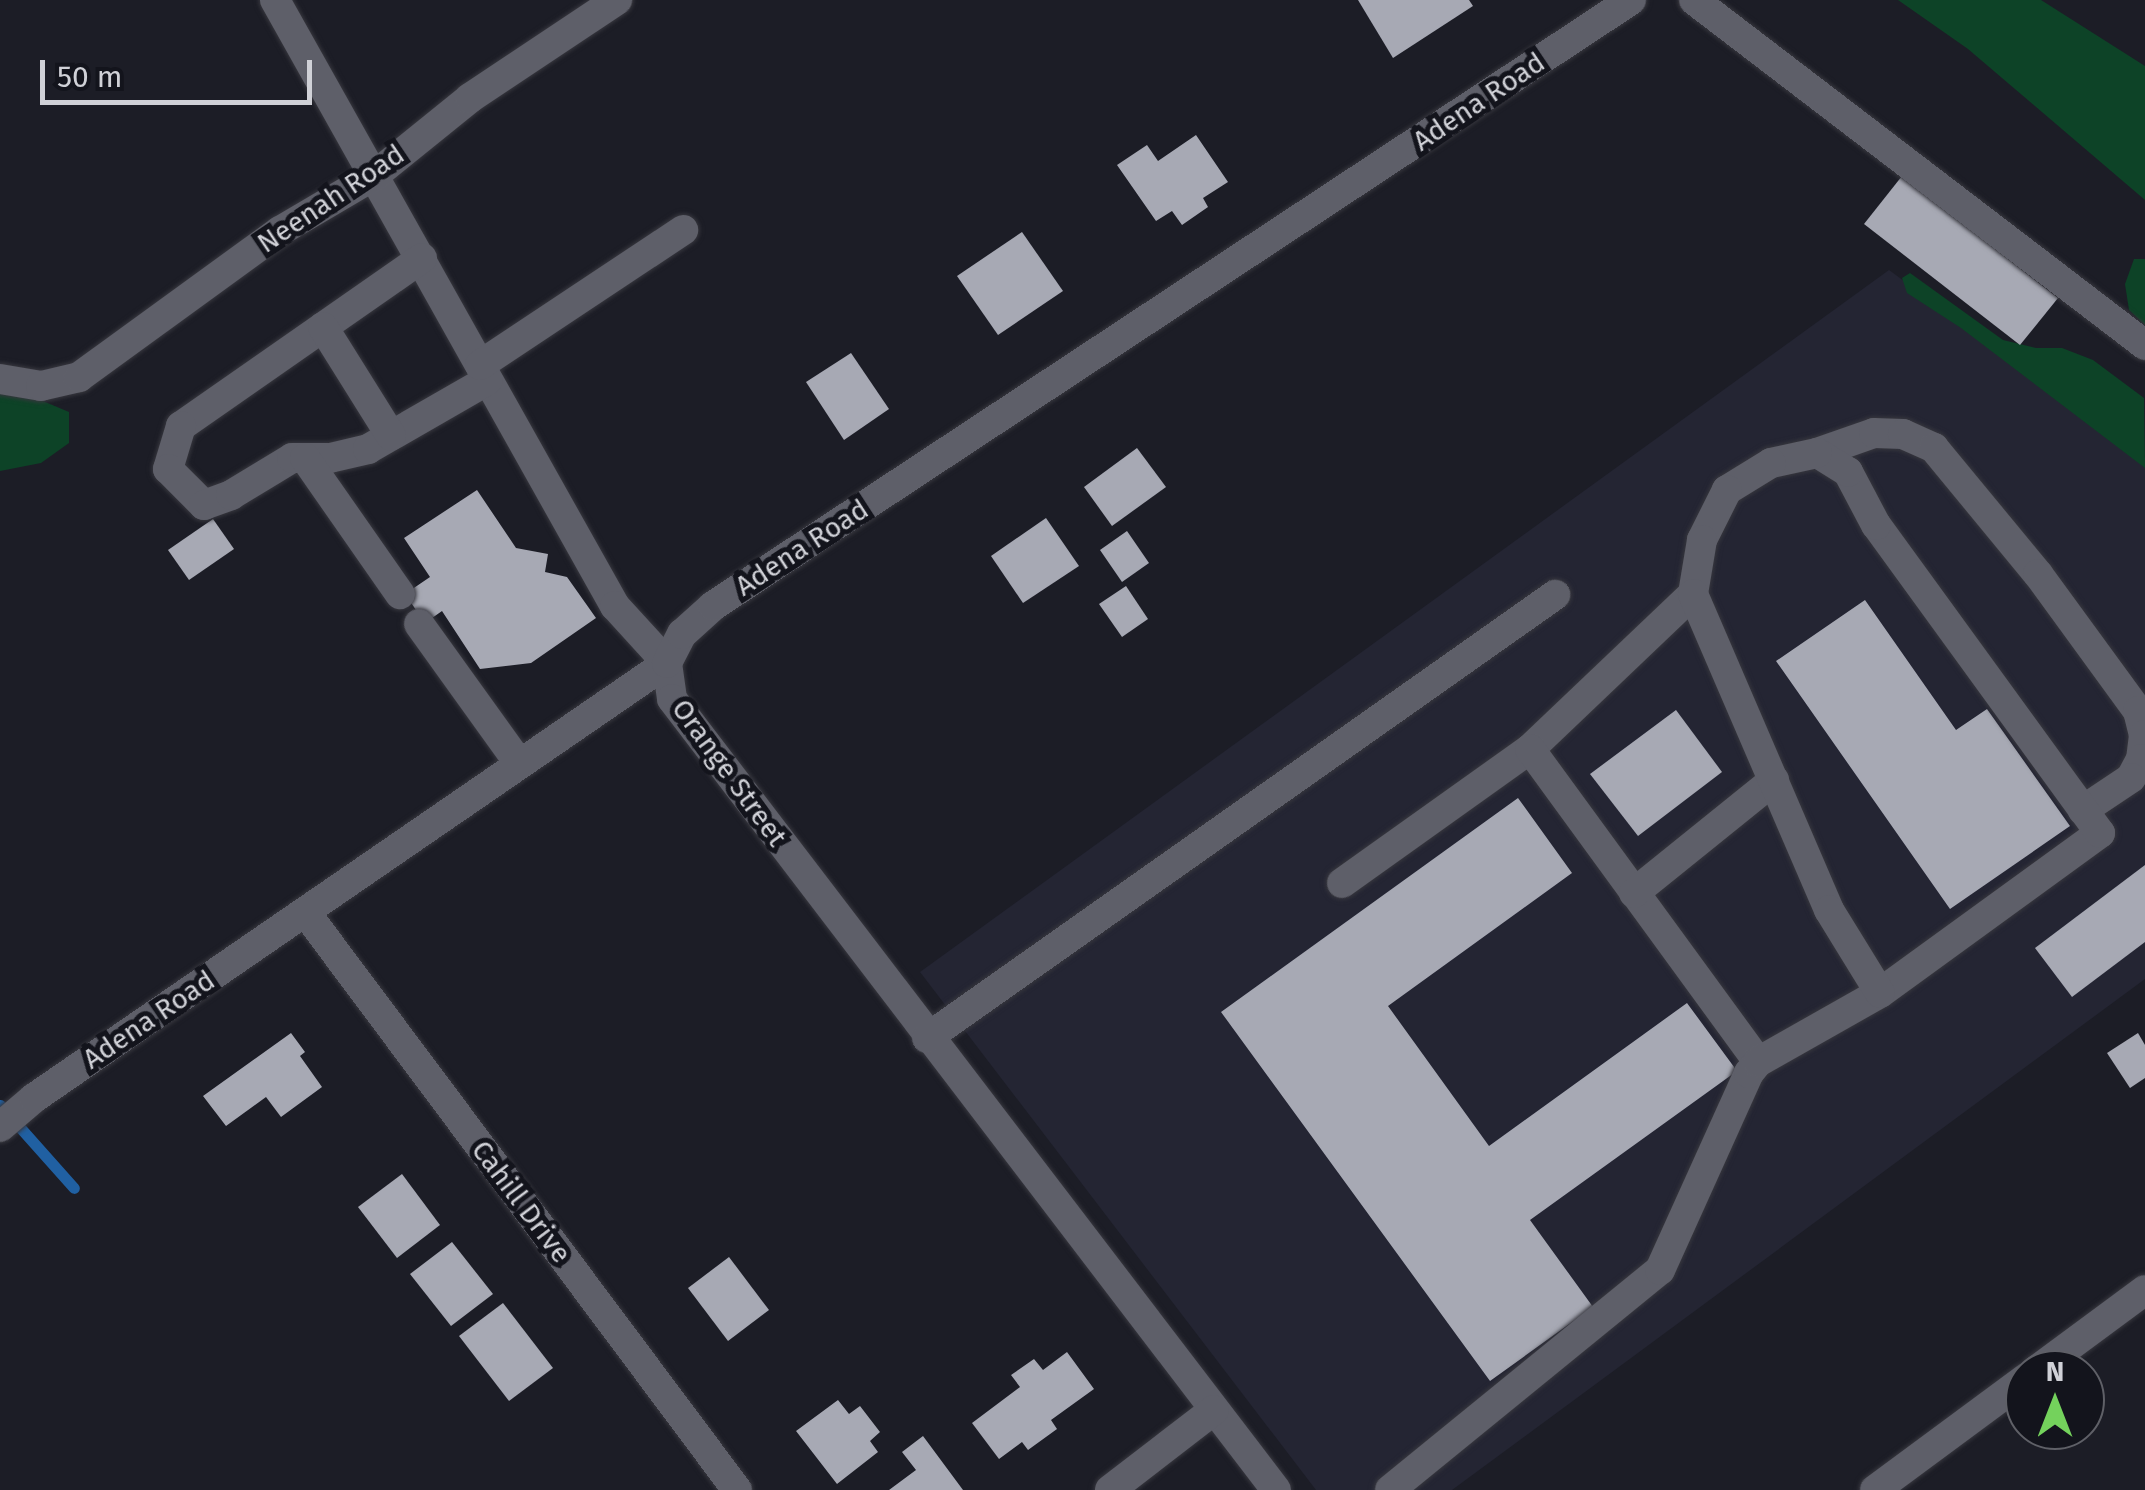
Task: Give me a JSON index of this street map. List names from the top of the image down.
{
  "streets": {
    "street": [
      "Adena Road",
      "Neenah Road",
      "Orange Street",
      "Cahill Drive"
    ]
  },
  "crossings": [
    ["Adena Road", "Orange Street"],
    ["Adena Road", "Cahill Drive"],
    ["Neenah Road", "Orange Street"]
  ],
  "scale_bar": "50 m",
  "north": "top"
}
